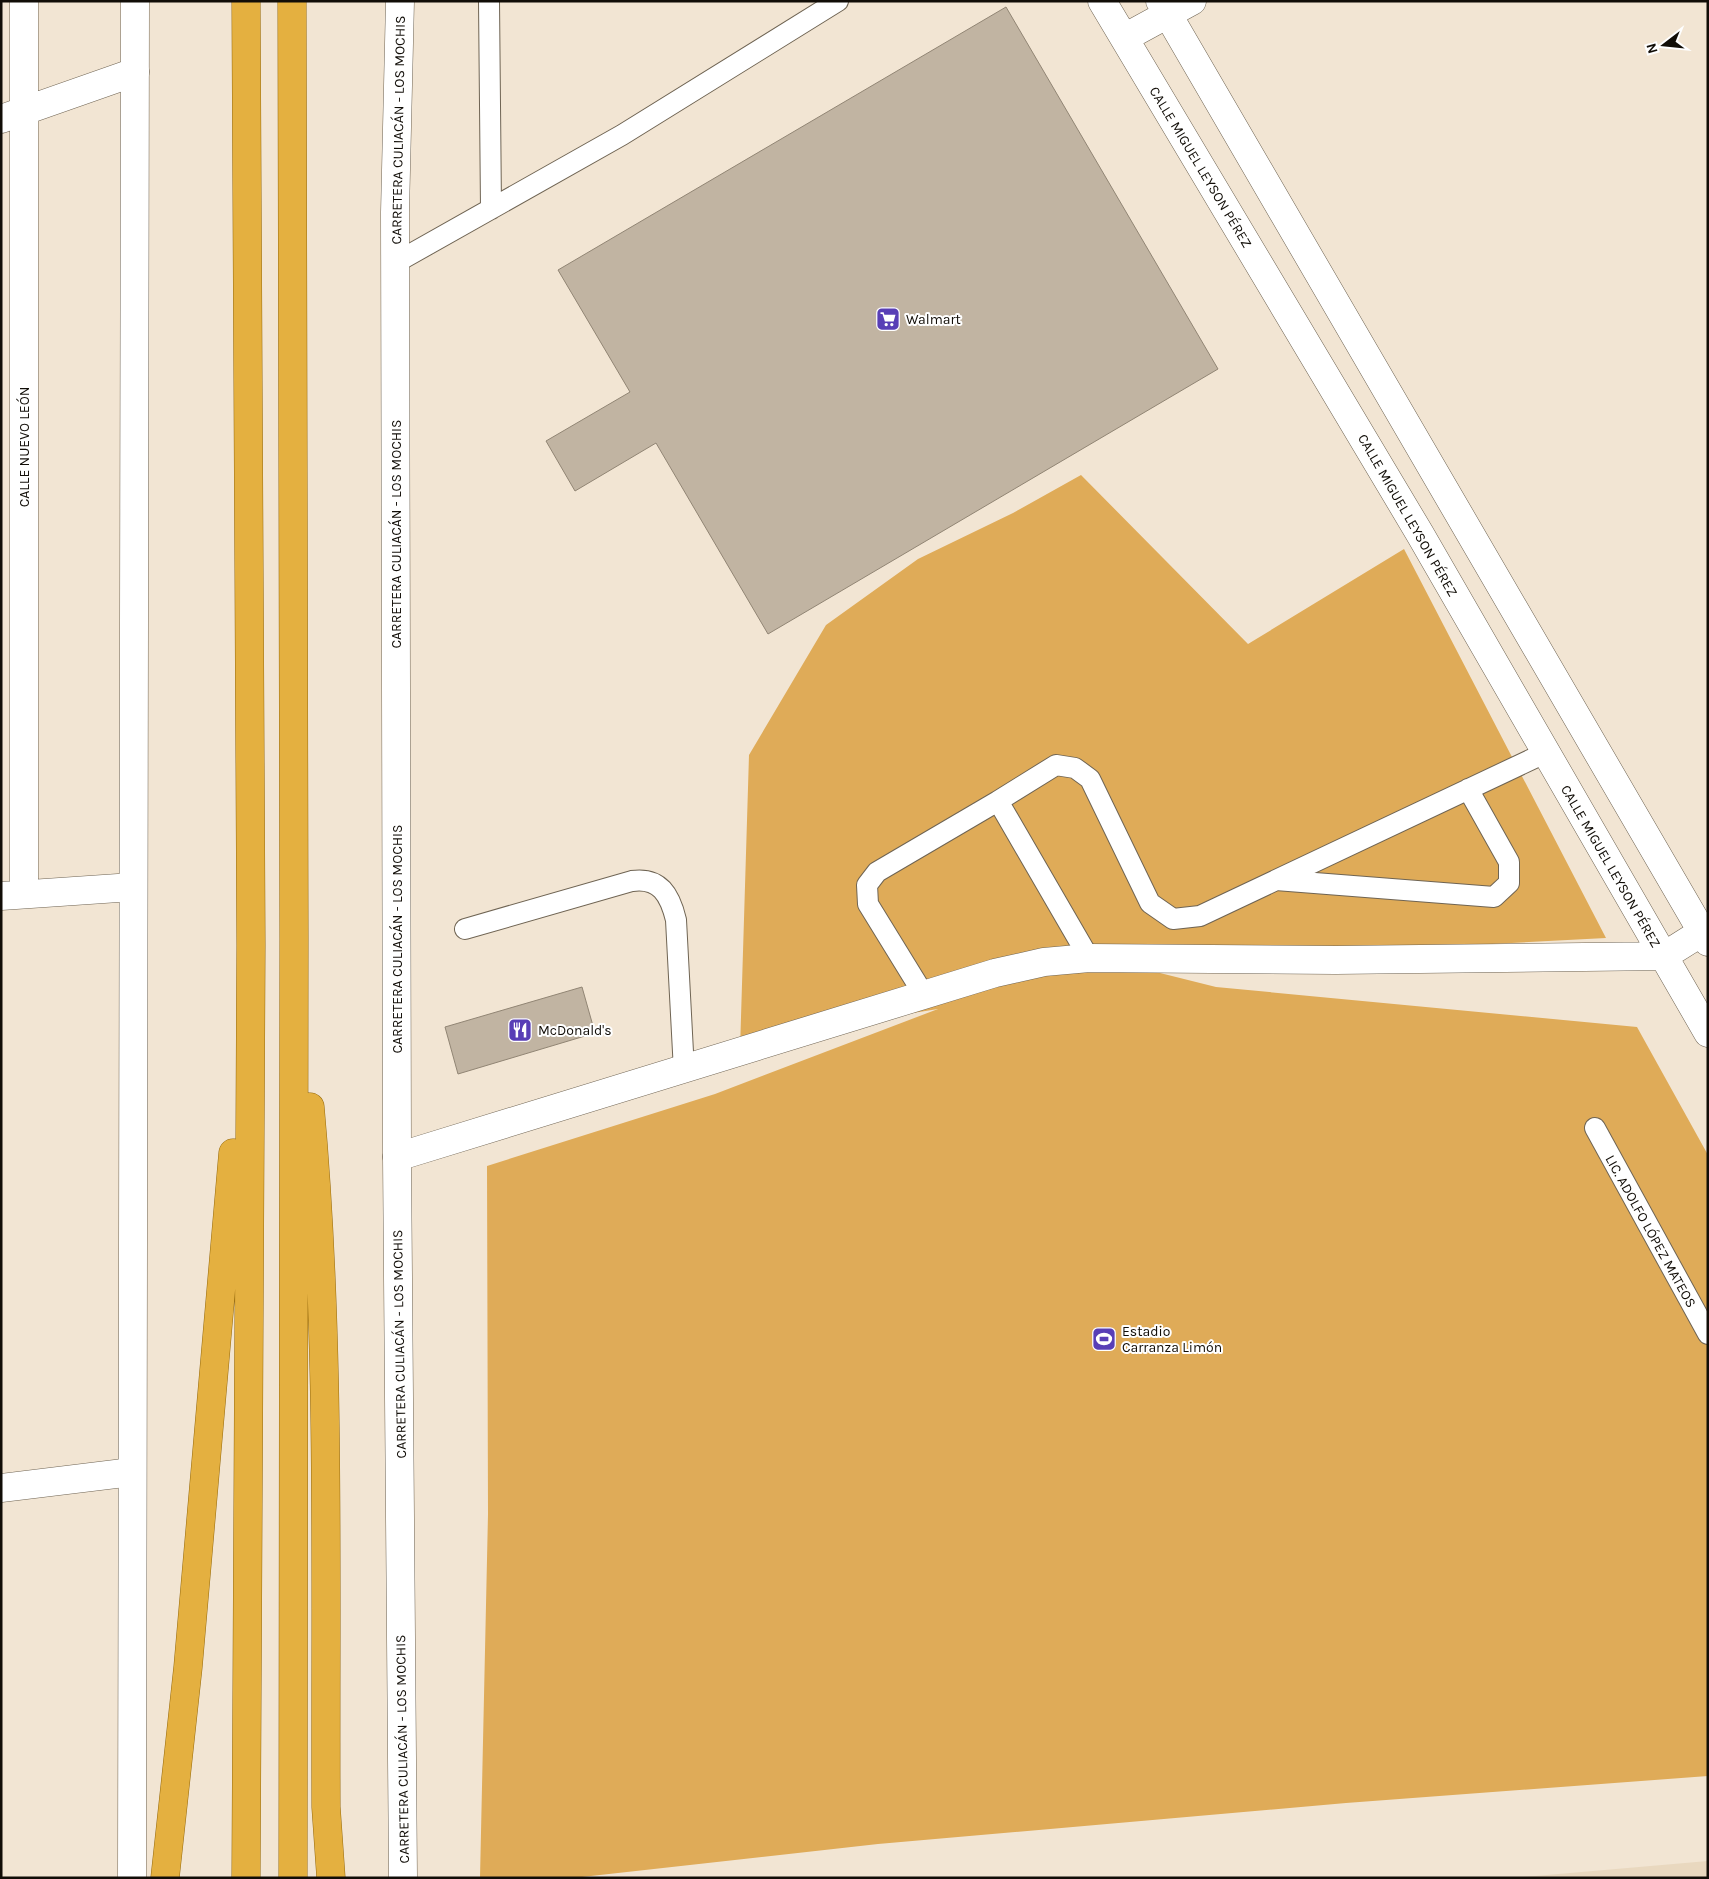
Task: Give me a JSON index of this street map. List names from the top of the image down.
{
  "streets": {
    "street": ["CARRETERA CULIACÁN - LOS MOCHIS", "CALLE MIGUEL LEYSON PÉREZ", "CALLE NUEVO LEÓN"],
    "lane": ["LIC. ADOLFO LÓPEZ MATEOS"]
  },
  "places": {
    "supermarket": ["Walmart"],
    "restaurant": ["McDonald's"],
    "sports": ["Estadio Carranza Limón"]
  },
  "north": "left"
}
